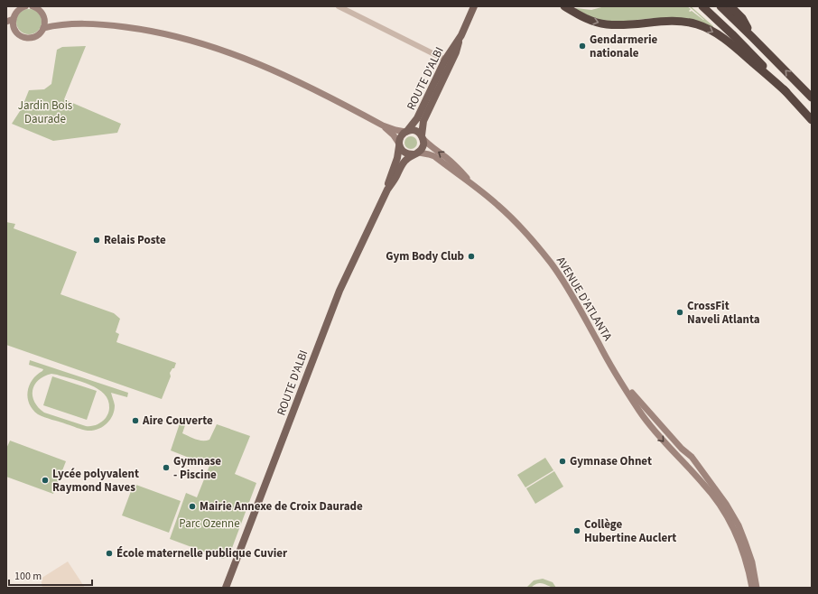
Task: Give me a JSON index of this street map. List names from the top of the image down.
{
  "streets": {
    "main road": ["ROUTE D'ALBI", "AVENUE D'ATLANTA"]
  },
  "crossings": [
    ["ROUTE D'ALBI", "AVENUE D'ATLANTA"]
  ],
  "parks": ["Jardin Bois Daurade", "Parc Ozenne"],
  "places": [
    "Gendarmerie nationale",
    "Relais Poste",
    "Gym Body Club",
    "CrossFit Naveli Atlanta",
    "Aire Couverte",
    "Gymnase Ohnet",
    "Gymnase - Piscine",
    "Lycée polyvalent Raymond Naves",
    "Mairie Annexe de Croix Daurade",
    "Collège Hubertine Auclert",
    "École maternelle publique Cuvier"
  ],
  "scale_bar": "100 m"
}
